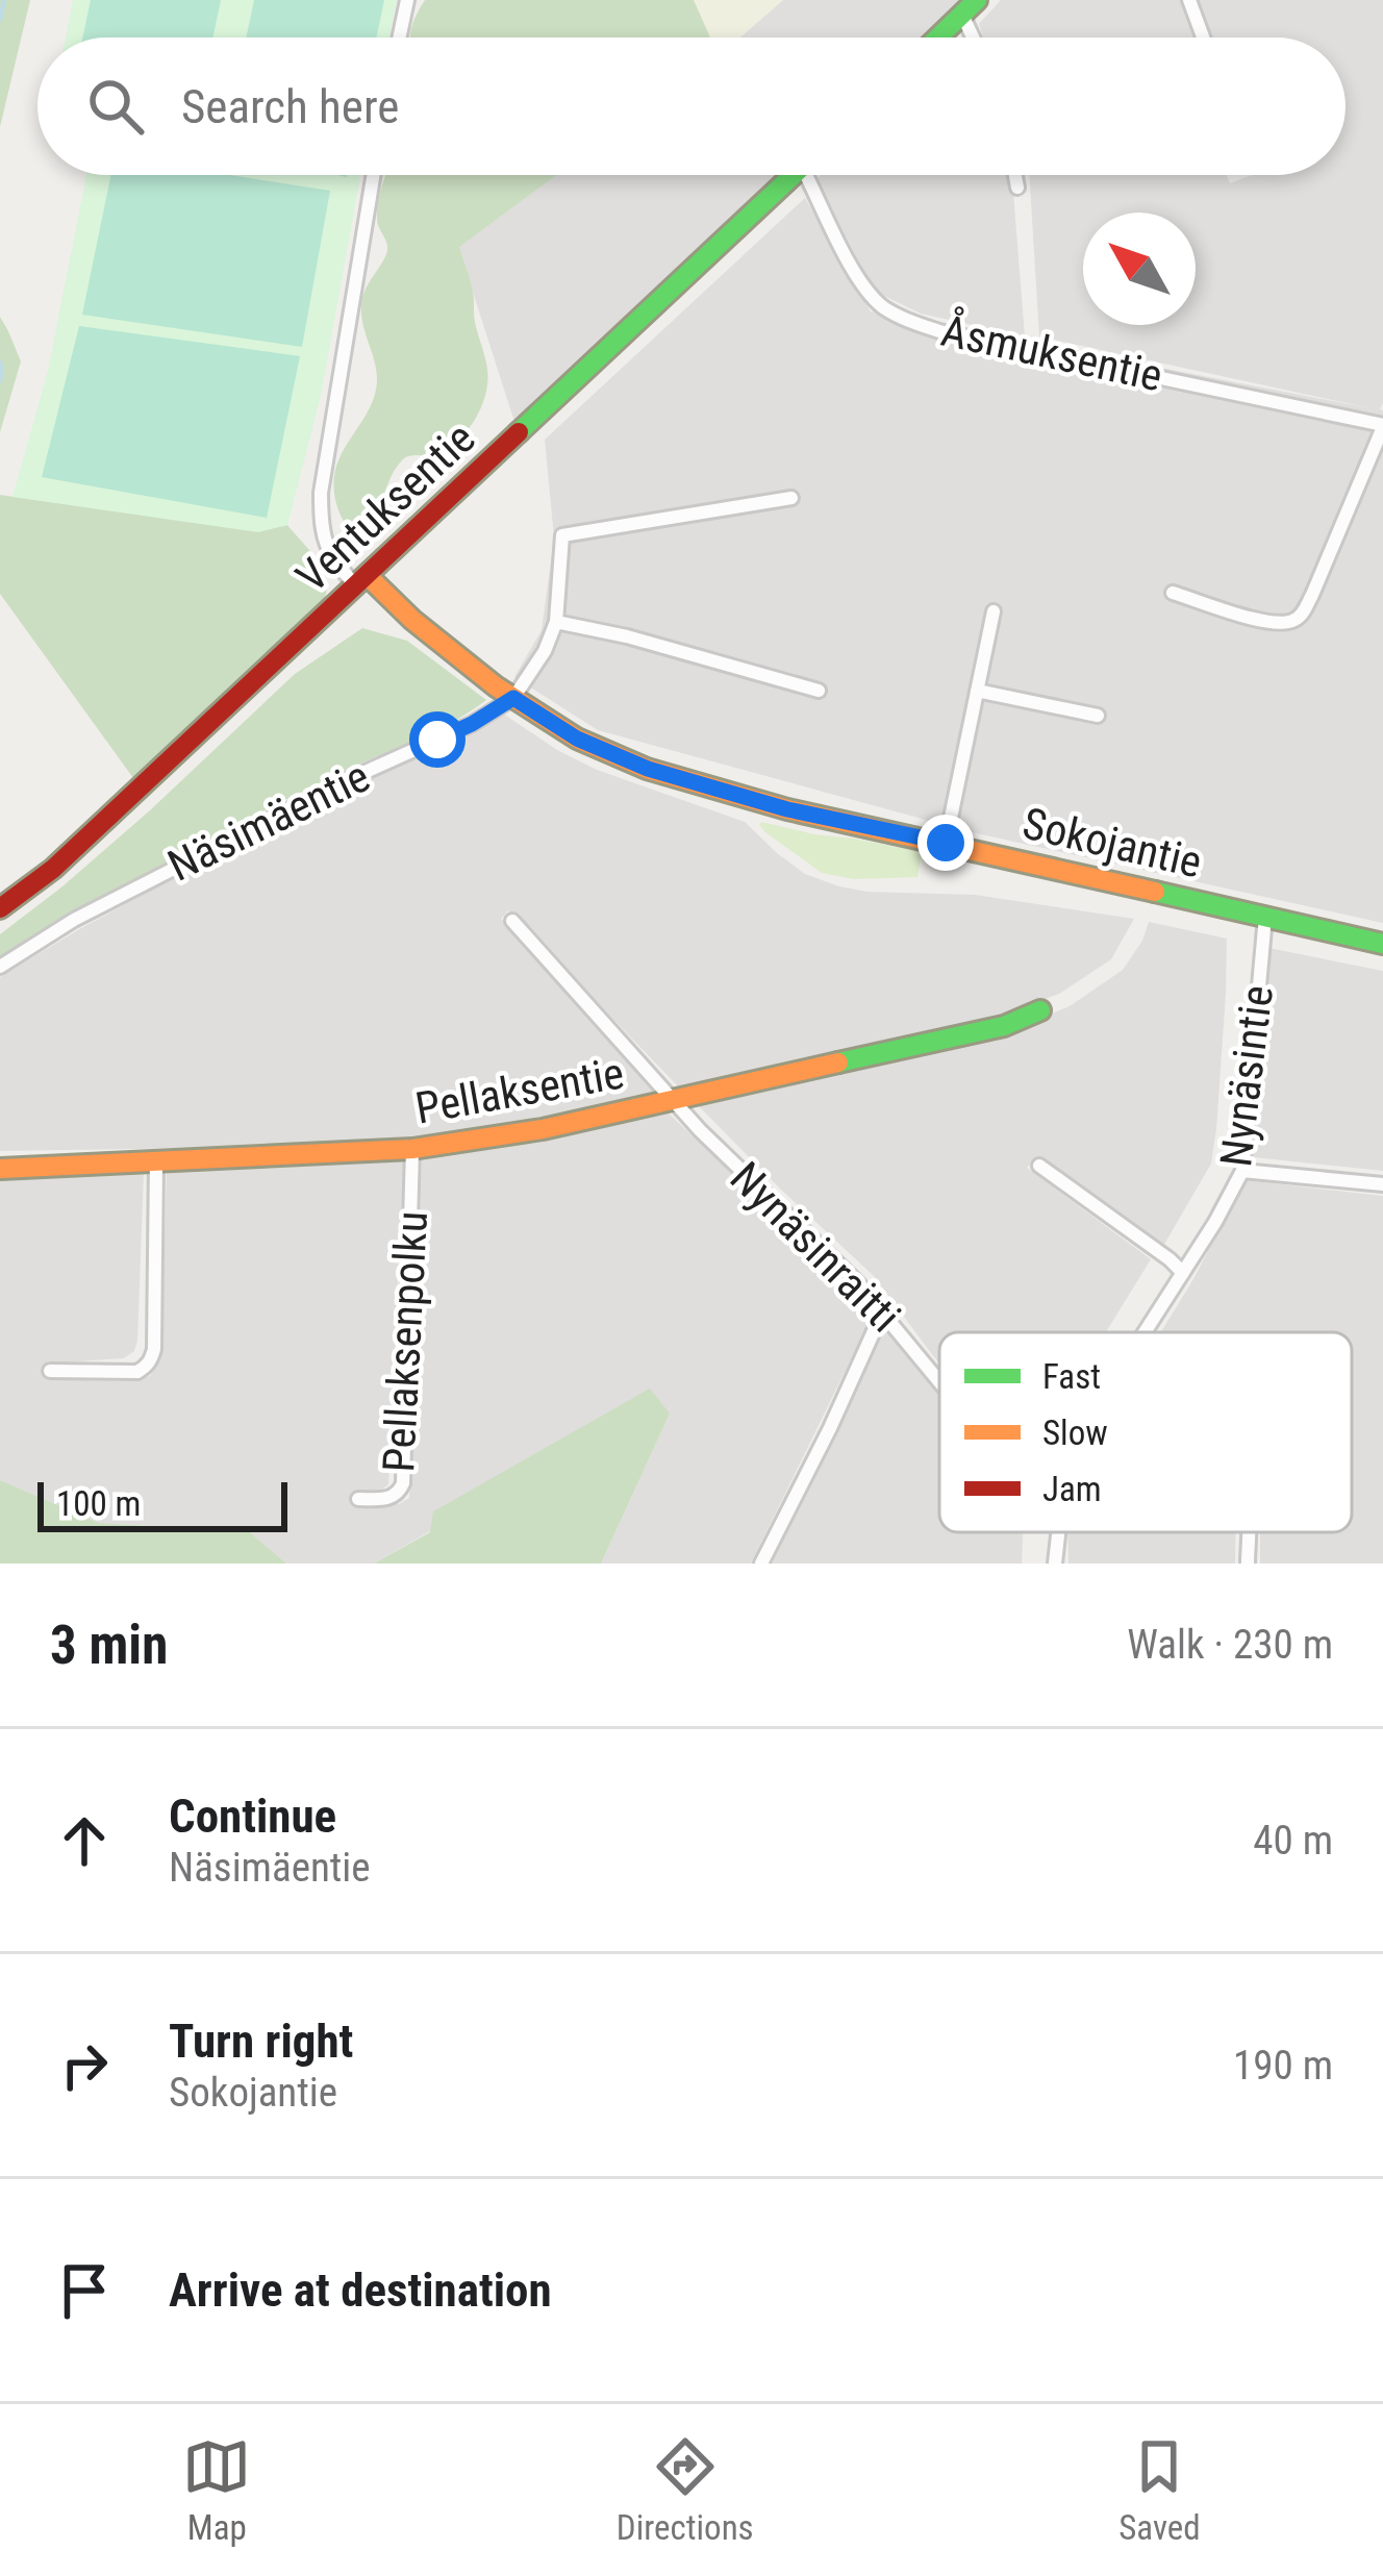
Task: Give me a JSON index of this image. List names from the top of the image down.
{
  "streets": {
    "street": [
      "Åsmuksentie",
      "Ventuksentie",
      "Näsimäentie",
      "Sokojantie",
      "Nynäsintie",
      "Pellaksentie",
      "Nynäsinraitti",
      "Pellaksenpolku"
    ]
  },
  "crossings": [
    ["Ventuksentie", "Sokojantie"],
    ["Näsimäentie", "Sokojantie"],
    ["Sokojantie", "Nynäsintie"],
    ["Pellaksentie", "Nynäsinraitti"],
    ["Pellaksentie", "Pellaksenpolku"]
  ],
  "legend": ["Fast", "Slow", "Jam"],
  "scale_bar": "100 m",
  "north": "top left",
  "page": {
    "search": "Search here",
    "scale": "100 m",
    "heading": ["3 min", "Walk · 230 m"],
    "list": [
      ["Continue", "Näsimäentie", "40 m"],
      ["Turn right", "Sokojantie", "190 m"],
      "Arrive at destination"
    ],
    "nav": ["Map", "Directions", "Saved"]
  }
}
